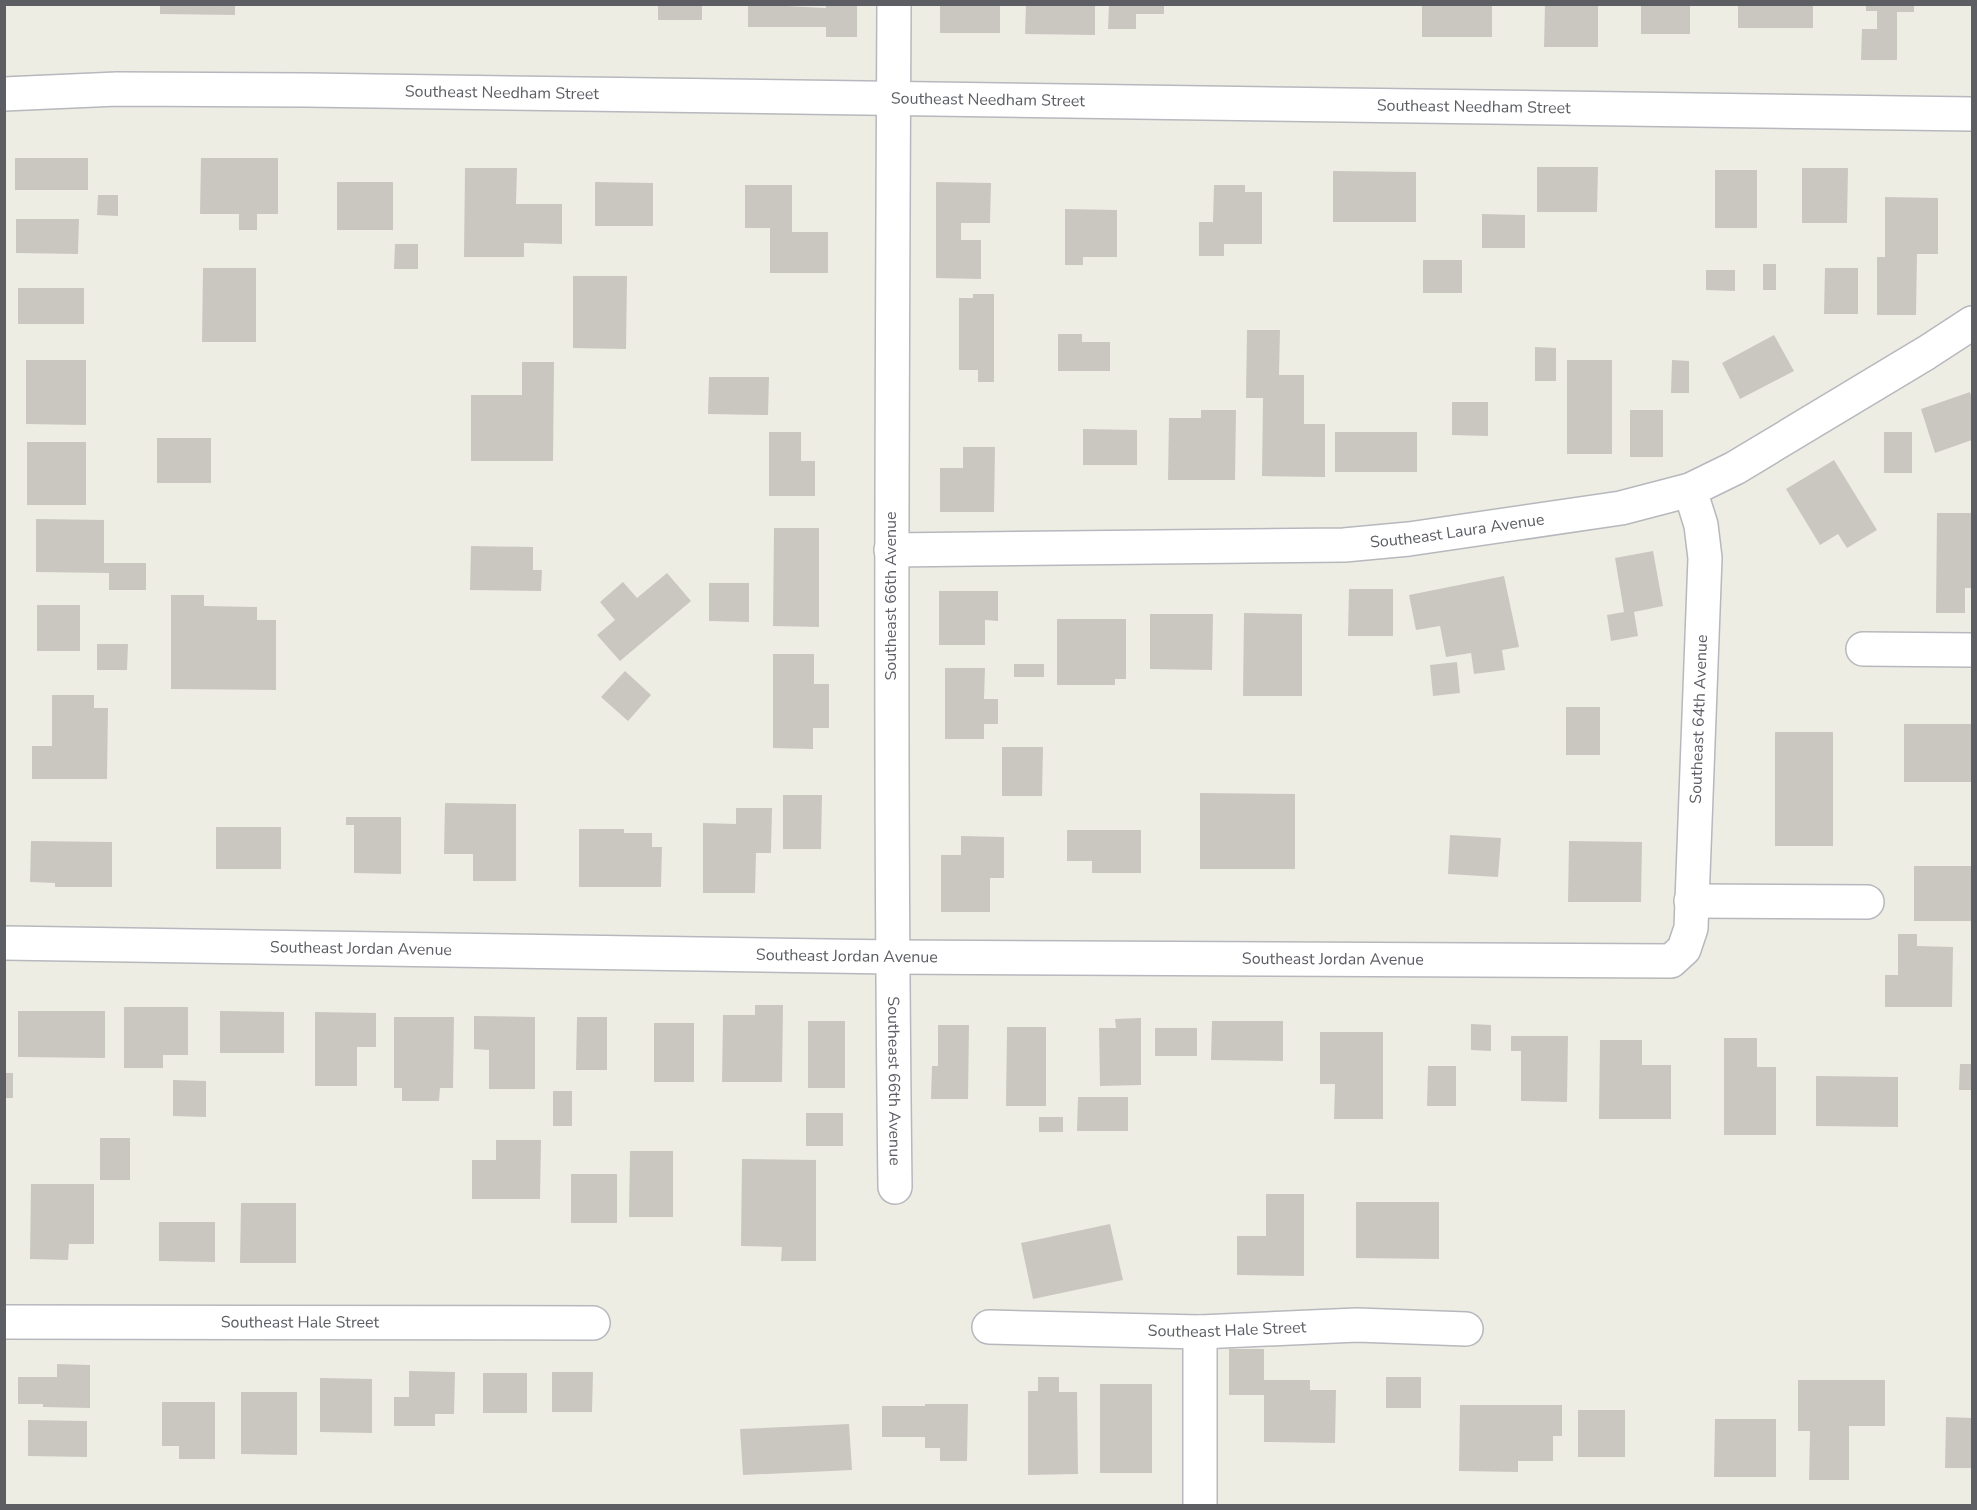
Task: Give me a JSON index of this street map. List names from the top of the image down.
{
  "streets": {
    "street": [
      "Southeast Needham Street",
      "Southeast Laura Avenue",
      "Southeast 66th Avenue",
      "Southeast 64th Avenue",
      "Southeast Jordan Avenue",
      "Southeast Hale Street"
    ]
  },
  "crossings": [
    ["Southeast Needham Street", "Southeast 66th Avenue"],
    ["Southeast Laura Avenue", "Southeast 66th Avenue"],
    ["Southeast Laura Avenue", "Southeast 64th Avenue"],
    ["Southeast 66th Avenue", "Southeast Jordan Avenue"],
    ["Southeast 64th Avenue", "Southeast Jordan Avenue"]
  ]
}
